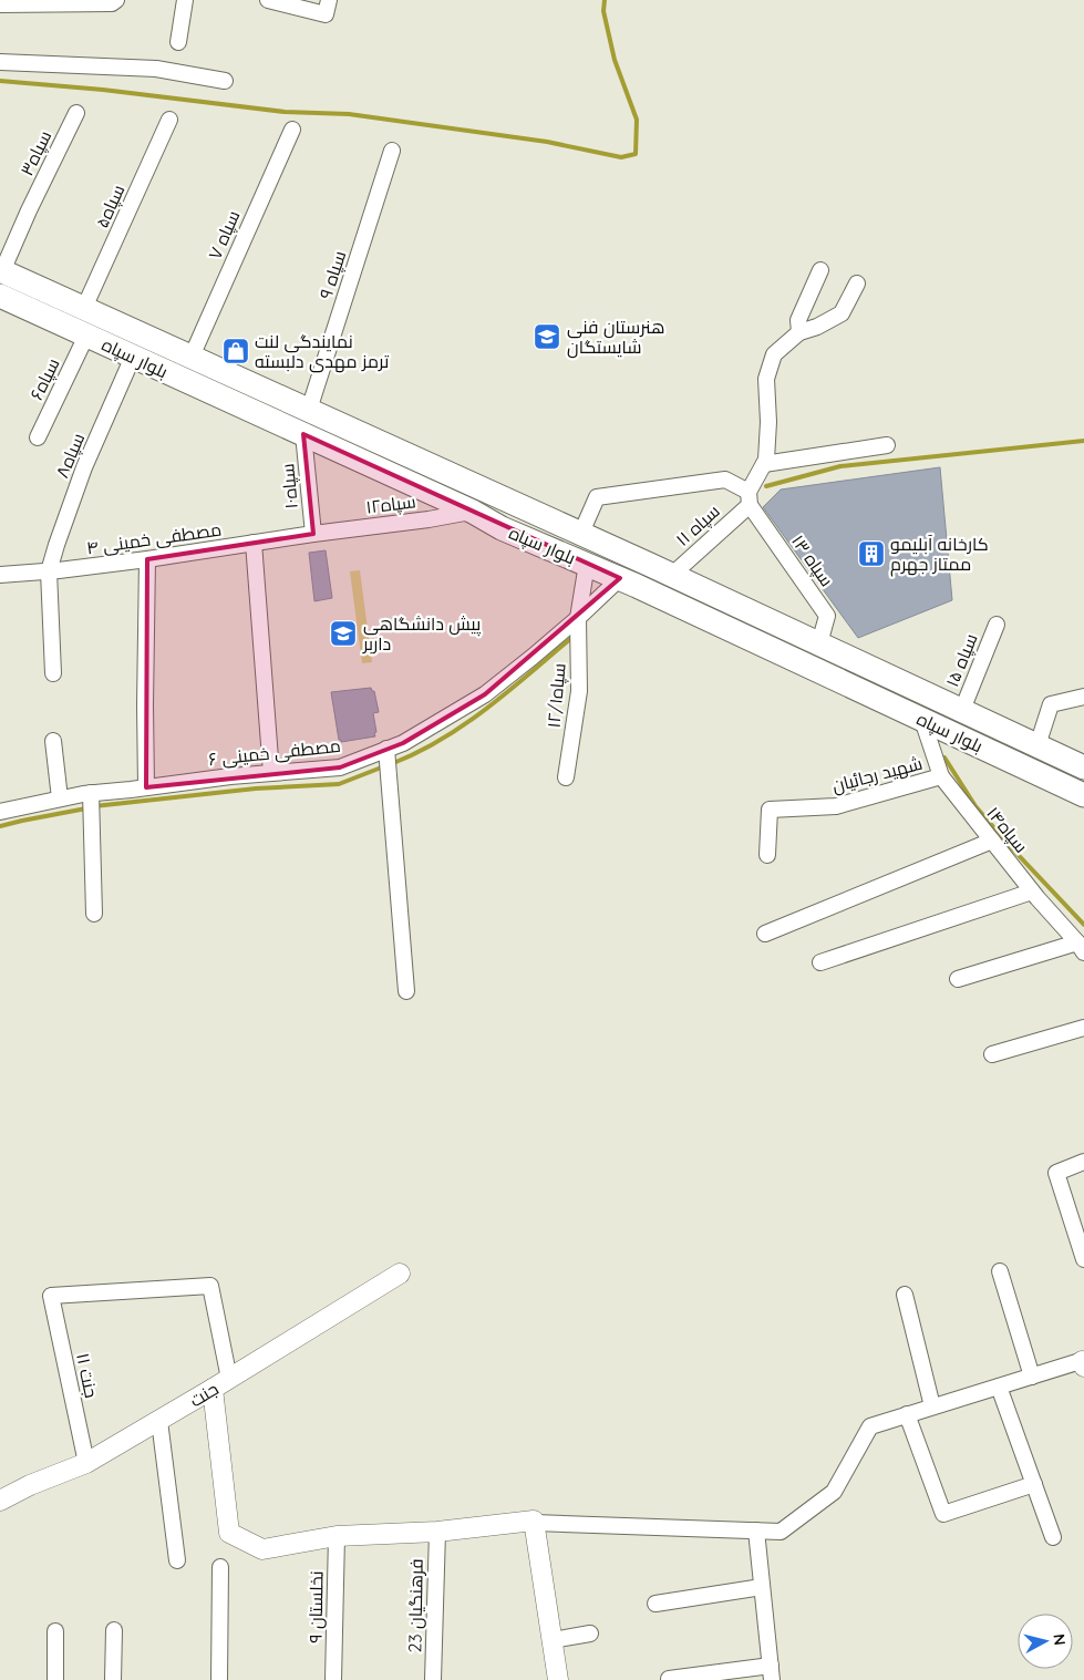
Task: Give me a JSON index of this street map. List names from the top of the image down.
{
  "streets": {
    "main road": ["بلوار سپاه"],
    "street": [
      "سپاه۳",
      "سپاه۵",
      "سپاه ۷",
      "سپاه ۹",
      "سپاه۶",
      "سپاه۸",
      "سپاه۱۰",
      "سپاه۱۲",
      "سپاه ۱۱",
      "مصطفی خمینی ۴",
      "سپاه ۱۳",
      "سپاه ۱۵",
      "سپاه۱۲/۱",
      "مصطفی خمینی ۶",
      "شهید رجائیان",
      "سپاه۱۴",
      "جنت ۱۱",
      "جنت",
      "فرهنگیان 23",
      "نخلستان ۹"
    ]
  },
  "crossings": [
    ["سپاه۳", "بلوار سپاه"],
    ["سپاه۵", "بلوار سپاه"],
    ["سپاه ۷", "بلوار سپاه"],
    ["سپاه ۹", "بلوار سپاه"],
    ["بلوار سپاه", "سپاه۶"],
    ["بلوار سپاه", "سپاه۸"],
    ["بلوار سپاه", "سپاه۱۰"],
    ["بلوار سپاه", "سپاه۱۲"],
    ["بلوار سپاه", "سپاه ۱۱"],
    ["بلوار سپاه", "سپاه ۱۳"],
    ["بلوار سپاه", "سپاه ۱۵"],
    ["بلوار سپاه", "سپاه۱۲/۱"],
    ["بلوار سپاه", "سپاه۱۴"],
    ["سپاه۸", "مصطفی خمینی ۴"],
    ["سپاه۱۰", "سپاه۱۲"],
    ["سپاه۱۰", "مصطفی خمینی ۴"],
    ["سپاه۱۲", "مصطفی خمینی ۴"],
    ["سپاه ۱۱", "سپاه ۱۳"],
    ["سپاه۱۲/۱", "مصطفی خمینی ۶"],
    ["شهید رجائیان", "سپاه۱۴"],
    ["جنت ۱۱", "جنت"]
  ],
  "places": {
    "school or university": ["هنرستان فنی شایستگان", "پیش دانشگاهی داربر"],
    "shop": ["نمایندگی لنت ترمز مهدی دلبسته"],
    "building": ["کارخانه آبلیمو ممتاز جهرم"]
  },
  "north": "right"
}
